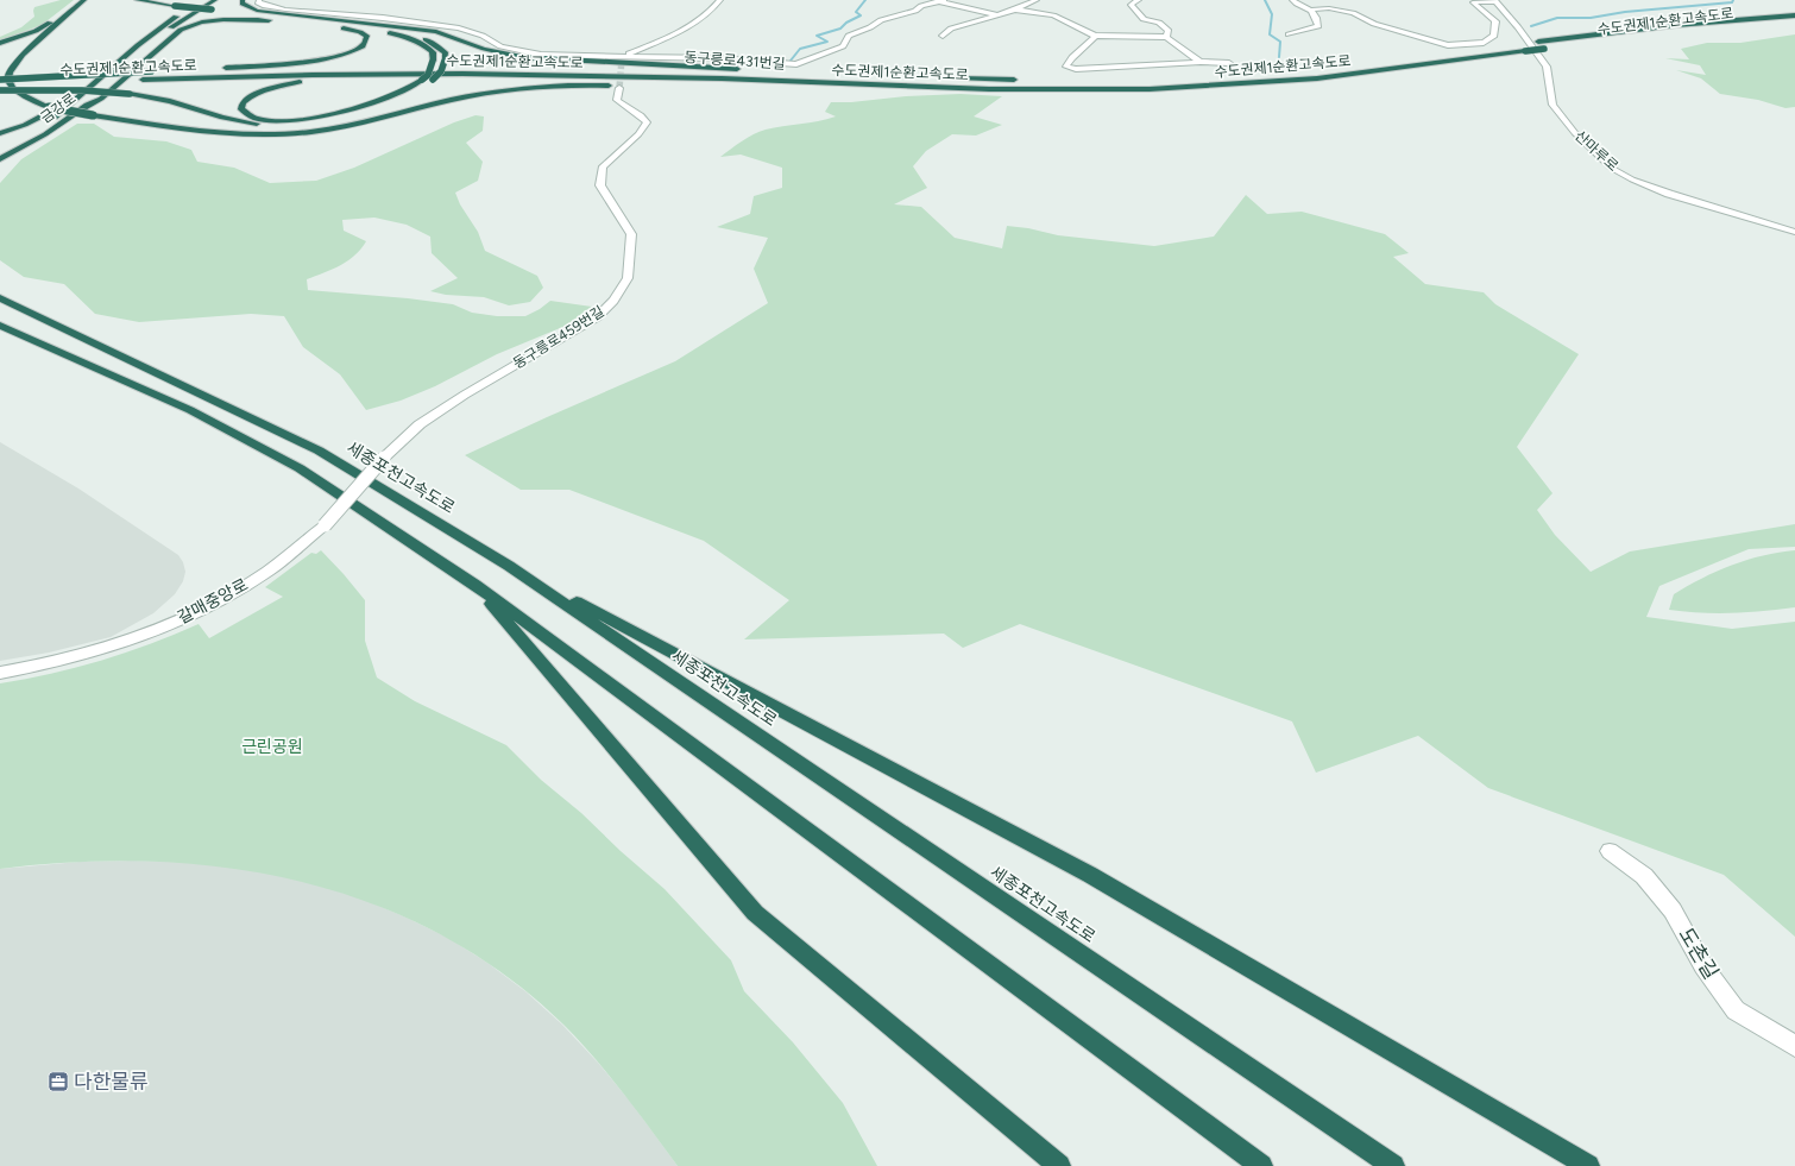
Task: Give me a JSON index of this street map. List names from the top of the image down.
{
  "streets": {
    "highway": ["수도권제1순환고속도로", "금강로", "세종포천고속도로"],
    "street": [
      "동구릉로431번길",
      "산마루로",
      "동구릉로459번길",
      "갈매중앙로",
      "도촌길"
    ]
  },
  "crossings": [
    ["동구릉로459번길", "갈매중앙로"]
  ],
  "parks": ["근린공원"],
  "places": {
    "office": ["다한물류"]
  }
}
